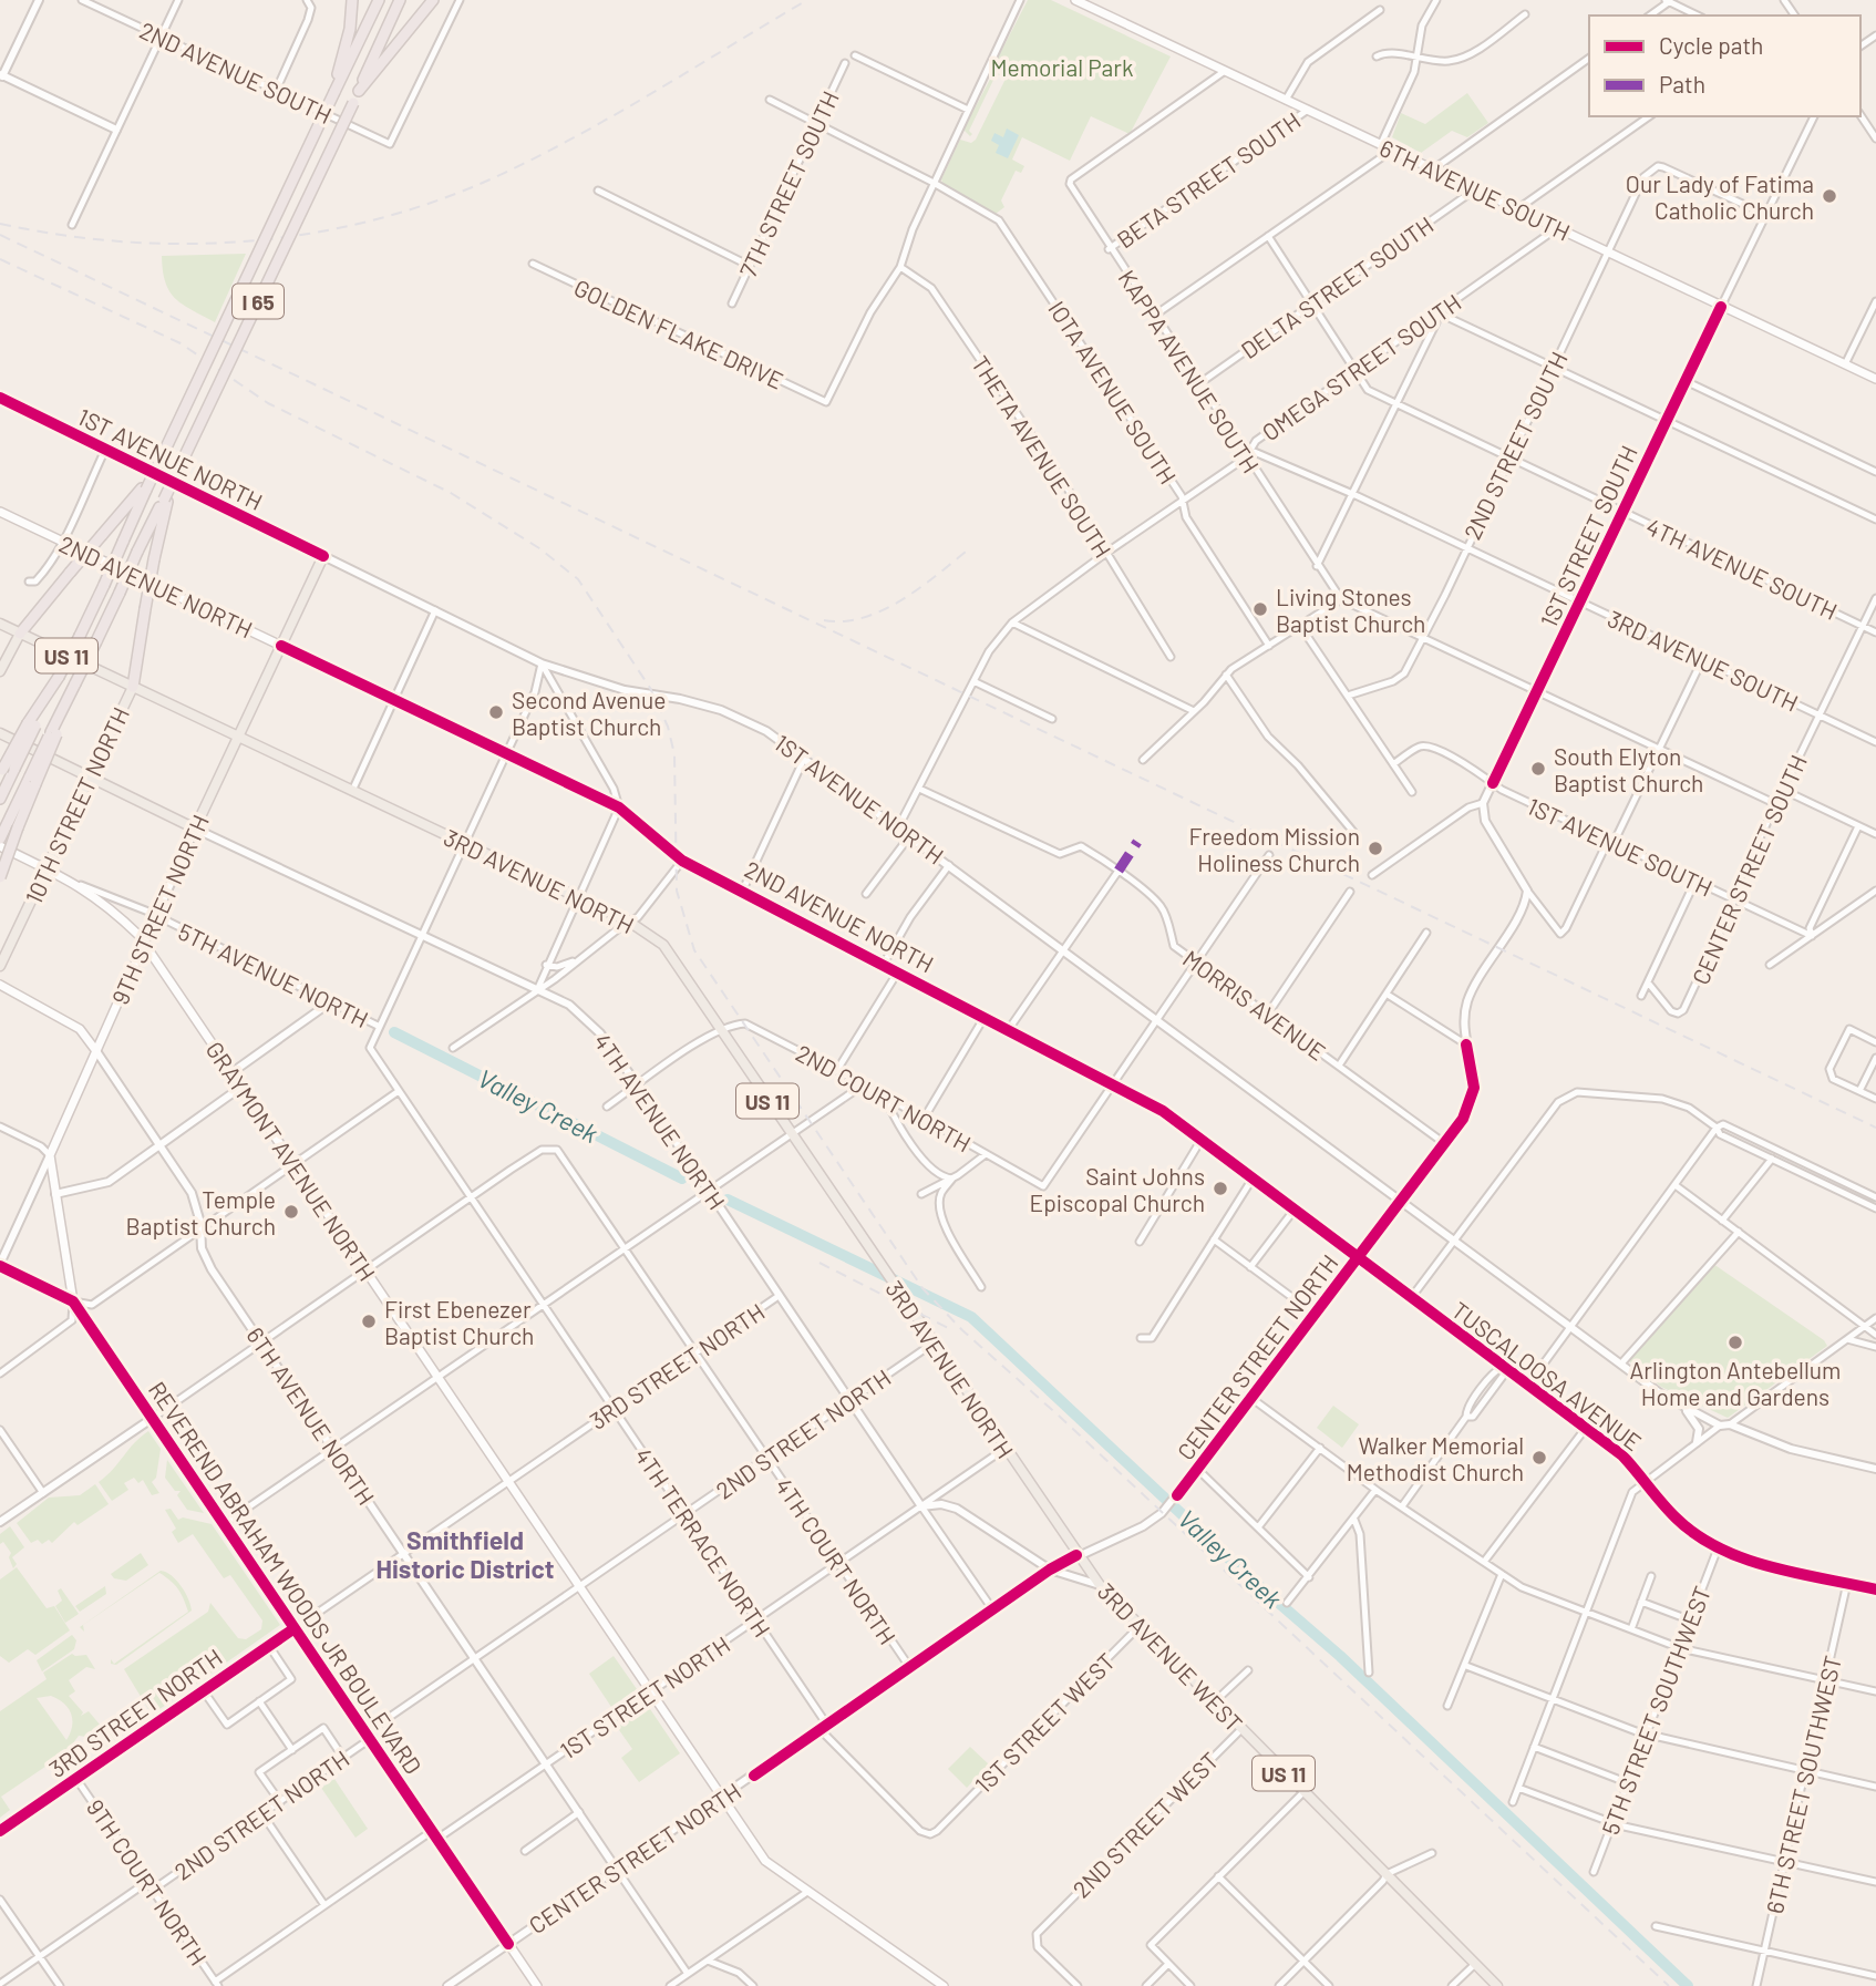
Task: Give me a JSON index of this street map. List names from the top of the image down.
{
  "streets": {
    "highway": ["I 65"],
    "main road": [
      "6TH AVENUE SOUTH",
      "1ST AVENUE NORTH",
      "2ND AVENUE NORTH",
      "US 11",
      "10TH STREET NORTH",
      "3RD AVENUE NORTH",
      "9TH STREET NORTH",
      "5TH AVENUE NORTH",
      "4TH AVENUE NORTH",
      "GRAYMONT AVENUE NORTH",
      "6TH AVENUE NORTH",
      "REVEREND ABRAHAM WOODS JR BOULEVARD",
      "3RD AVENUE WEST"
    ],
    "street": [
      "2ND AVENUE SOUTH",
      "BETA STREET SOUTH",
      "7TH STREET SOUTH",
      "DELTA STREET SOUTH",
      "GOLDEN FLAKE DRIVE",
      "OMEGA STREET SOUTH",
      "KAPPA AVENUE SOUTH",
      "IOTA AVENUE SOUTH",
      "2ND STREET SOUTH",
      "THETA AVENUE SOUTH",
      "1ST STREET SOUTH",
      "4TH AVENUE SOUTH",
      "3RD AVENUE SOUTH",
      "1ST AVENUE SOUTH",
      "CENTER STREET SOUTH",
      "MORRIS AVENUE",
      "2ND COURT NORTH",
      "CENTER STREET NORTH",
      "3RD STREET NORTH",
      "TUSCALOOSA AVENUE",
      "2ND STREET NORTH",
      "4TH TERRACE NORTH",
      "4TH COURT NORTH",
      "1ST STREET NORTH",
      "5TH STREET SOUTHWEST",
      "1ST STREET WEST",
      "6TH STREET SOUTHWEST",
      "2ND STREET WEST",
      "9TH COURT NORTH"
    ]
  },
  "crossings": [
    ["BETA STREET SOUTH", "6TH AVENUE SOUTH"],
    ["BETA STREET SOUTH", "KAPPA AVENUE SOUTH"],
    ["6TH AVENUE SOUTH", "DELTA STREET SOUTH"],
    ["6TH AVENUE SOUTH", "OMEGA STREET SOUTH"],
    ["6TH AVENUE SOUTH", "KAPPA AVENUE SOUTH"],
    ["6TH AVENUE SOUTH", "2ND STREET SOUTH"],
    ["6TH AVENUE SOUTH", "1ST STREET SOUTH"],
    ["DELTA STREET SOUTH", "KAPPA AVENUE SOUTH"],
    ["DELTA STREET SOUTH", "4TH AVENUE SOUTH"],
    ["GOLDEN FLAKE DRIVE", "THETA AVENUE SOUTH"],
    ["OMEGA STREET SOUTH", "KAPPA AVENUE SOUTH"],
    ["OMEGA STREET SOUTH", "IOTA AVENUE SOUTH"],
    ["OMEGA STREET SOUTH", "THETA AVENUE SOUTH"],
    ["OMEGA STREET SOUTH", "1ST AVENUE NORTH"],
    ["OMEGA STREET SOUTH", "4TH AVENUE SOUTH"],
    ["OMEGA STREET SOUTH", "3RD AVENUE SOUTH"],
    ["OMEGA STREET SOUTH", "MORRIS AVENUE"],
    ["2ND STREET SOUTH", "1ST STREET SOUTH"],
    ["2ND STREET SOUTH", "4TH AVENUE SOUTH"],
    ["2ND STREET SOUTH", "3RD AVENUE SOUTH"],
    ["1ST AVENUE NORTH", "9TH STREET NORTH"],
    ["1ST AVENUE NORTH", "CENTER STREET NORTH"],
    ["1ST STREET SOUTH", "4TH AVENUE SOUTH"],
    ["1ST STREET SOUTH", "3RD AVENUE SOUTH"],
    ["1ST STREET SOUTH", "1ST AVENUE SOUTH"],
    ["4TH AVENUE SOUTH", "CENTER STREET SOUTH"],
    ["2ND AVENUE NORTH", "9TH STREET NORTH"],
    ["2ND AVENUE NORTH", "2ND COURT NORTH"],
    ["2ND AVENUE NORTH", "CENTER STREET NORTH"],
    ["2ND AVENUE NORTH", "TUSCALOOSA AVENUE"],
    ["3RD AVENUE SOUTH", "CENTER STREET SOUTH"],
    ["10TH STREET NORTH", "3RD AVENUE NORTH"],
    ["10TH STREET NORTH", "5TH AVENUE NORTH"],
    ["10TH STREET NORTH", "4TH AVENUE NORTH"],
    ["1ST AVENUE SOUTH", "CENTER STREET SOUTH"],
    ["3RD AVENUE NORTH", "9TH STREET NORTH"],
    ["3RD AVENUE NORTH", "2ND COURT NORTH"],
    ["3RD AVENUE NORTH", "CENTER STREET NORTH"],
    ["3RD AVENUE NORTH", "2ND STREET NORTH"],
    ["3RD AVENUE NORTH", "3RD AVENUE WEST"],
    ["3RD AVENUE NORTH", "1ST STREET NORTH"],
    ["9TH STREET NORTH", "5TH AVENUE NORTH"],
    ["9TH STREET NORTH", "4TH AVENUE NORTH"],
    ["9TH STREET NORTH", "GRAYMONT AVENUE NORTH"],
    ["9TH STREET NORTH", "6TH AVENUE NORTH"],
    ["9TH STREET NORTH", "REVEREND ABRAHAM WOODS JR BOULEVARD"],
    ["5TH AVENUE NORTH", "GRAYMONT AVENUE NORTH"],
    ["5TH AVENUE NORTH", "4TH TERRACE NORTH"],
    ["MORRIS AVENUE", "CENTER STREET NORTH"],
    ["4TH AVENUE NORTH", "CENTER STREET NORTH"],
    ["4TH AVENUE NORTH", "3RD STREET NORTH"],
    ["4TH AVENUE NORTH", "2ND STREET NORTH"],
    ["4TH AVENUE NORTH", "1ST STREET NORTH"],
    ["GRAYMONT AVENUE NORTH", "CENTER STREET NORTH"],
    ["GRAYMONT AVENUE NORTH", "3RD STREET NORTH"],
    ["GRAYMONT AVENUE NORTH", "2ND STREET NORTH"],
    ["GRAYMONT AVENUE NORTH", "1ST STREET NORTH"],
    ["CENTER STREET NORTH", "TUSCALOOSA AVENUE"],
    ["CENTER STREET NORTH", "6TH AVENUE NORTH"],
    ["CENTER STREET NORTH", "4TH TERRACE NORTH"],
    ["CENTER STREET NORTH", "4TH COURT NORTH"],
    ["CENTER STREET NORTH", "REVEREND ABRAHAM WOODS JR BOULEVARD"],
    ["CENTER STREET NORTH", "3RD AVENUE WEST"],
    ["3RD STREET NORTH", "6TH AVENUE NORTH"],
    ["3RD STREET NORTH", "4TH TERRACE NORTH"],
    ["3RD STREET NORTH", "4TH COURT NORTH"],
    ["3RD STREET NORTH", "REVEREND ABRAHAM WOODS JR BOULEVARD"],
    ["3RD STREET NORTH", "9TH COURT NORTH"],
    ["TUSCALOOSA AVENUE", "5TH STREET SOUTHWEST"],
    ["TUSCALOOSA AVENUE", "6TH STREET SOUTHWEST"],
    ["6TH AVENUE NORTH", "2ND STREET NORTH"],
    ["6TH AVENUE NORTH", "1ST STREET NORTH"],
    ["2ND STREET NORTH", "4TH TERRACE NORTH"],
    ["2ND STREET NORTH", "4TH COURT NORTH"],
    ["2ND STREET NORTH", "REVEREND ABRAHAM WOODS JR BOULEVARD"],
    ["2ND STREET NORTH", "9TH COURT NORTH"],
    ["4TH TERRACE NORTH", "4TH COURT NORTH"],
    ["4TH TERRACE NORTH", "1ST STREET NORTH"],
    ["4TH TERRACE NORTH", "1ST STREET WEST"],
    ["4TH COURT NORTH", "1ST STREET NORTH"],
    ["REVEREND ABRAHAM WOODS JR BOULEVARD", "1ST STREET NORTH"],
    ["3RD AVENUE WEST", "1ST STREET WEST"],
    ["3RD AVENUE WEST", "2ND STREET WEST"],
    ["1ST STREET NORTH", "9TH COURT NORTH"]
  ],
  "districts": ["Smithfield Historic District"],
  "water": ["Valley Creek"],
  "parks": ["Memorial Park"],
  "places": [
    "Our Lady of Fatima Catholic Church",
    "Living Stones Baptist Church",
    "Second Avenue Baptist Church",
    "South Elyton Baptist Church",
    "Freedom Mission Holiness Church",
    "Saint Johns Episcopal Church",
    "Temple Baptist Church",
    "First Ebenezer Baptist Church",
    "Arlington Antebellum Home and Gardens",
    "Walker Memorial Methodist Church"
  ],
  "legend": ["Cycle path", "Path"]
}
